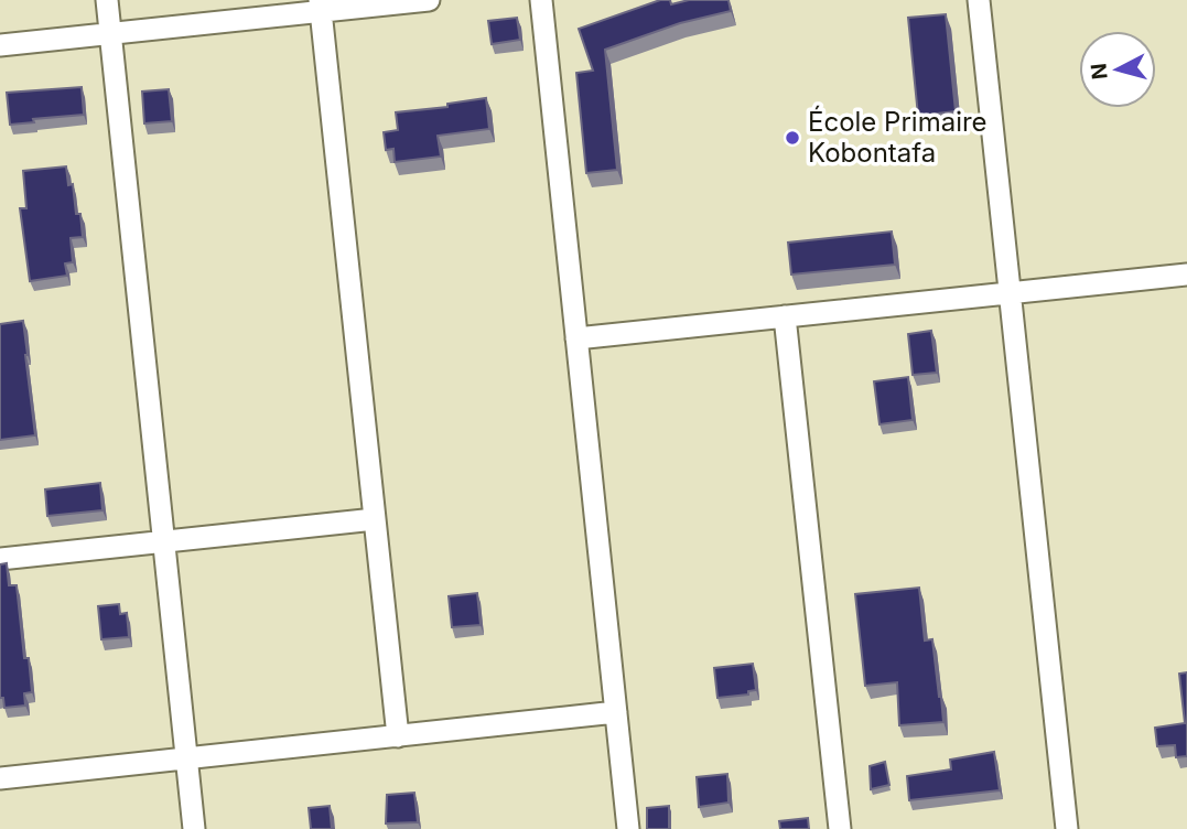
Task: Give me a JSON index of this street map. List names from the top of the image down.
{
  "places": ["École Primaire Kobontafa"],
  "north": "left"
}
